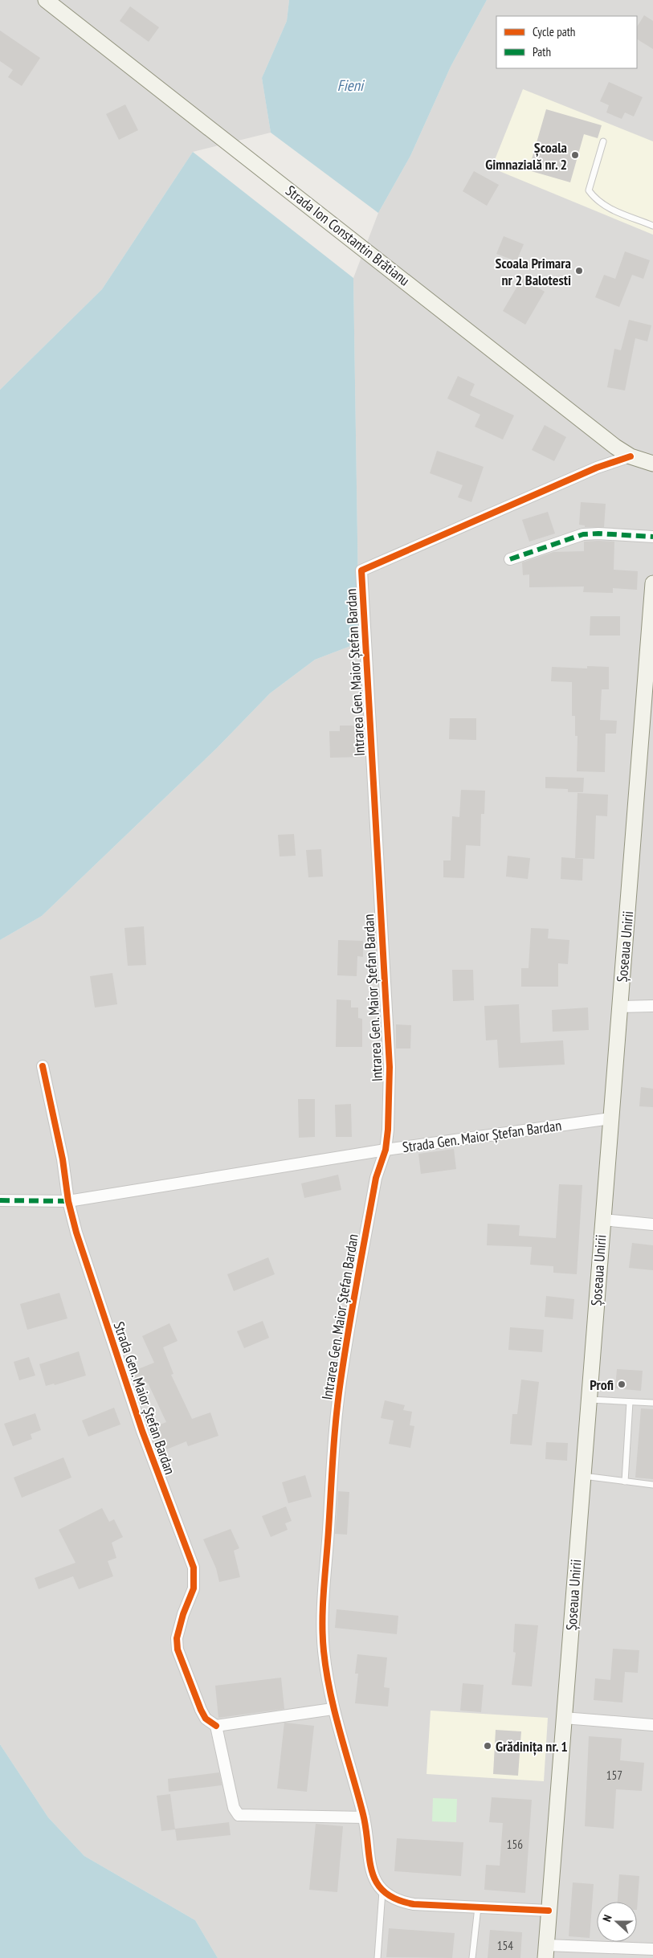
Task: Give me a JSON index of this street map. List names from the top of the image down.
{
  "streets": {
    "main road": ["Strada Ion Constantin Brătianu", "Șoseaua Unirii"],
    "street": ["Intrarea Gen. Maior Ștefan Bardan", "Strada Gen. Maior Ștefan Bardan"]
  },
  "crossings": [
    ["Strada Ion Constantin Brătianu", "Intrarea Gen. Maior Ștefan Bardan"],
    ["Intrarea Gen. Maior Ștefan Bardan", "Strada Gen. Maior Ștefan Bardan"],
    ["Șoseaua Unirii", "Strada Gen. Maior Ștefan Bardan"]
  ],
  "water": ["Fieni"],
  "places": [
    "Școala Gimnazială nr. 2",
    "Scoala Primara nr 2 Balotesti",
    "Profi",
    "Grădinița nr. 1"
  ],
  "house_numbers": ["157", "156", "154"],
  "legend": ["Cycle path", "Path"],
  "north": "left"
}
